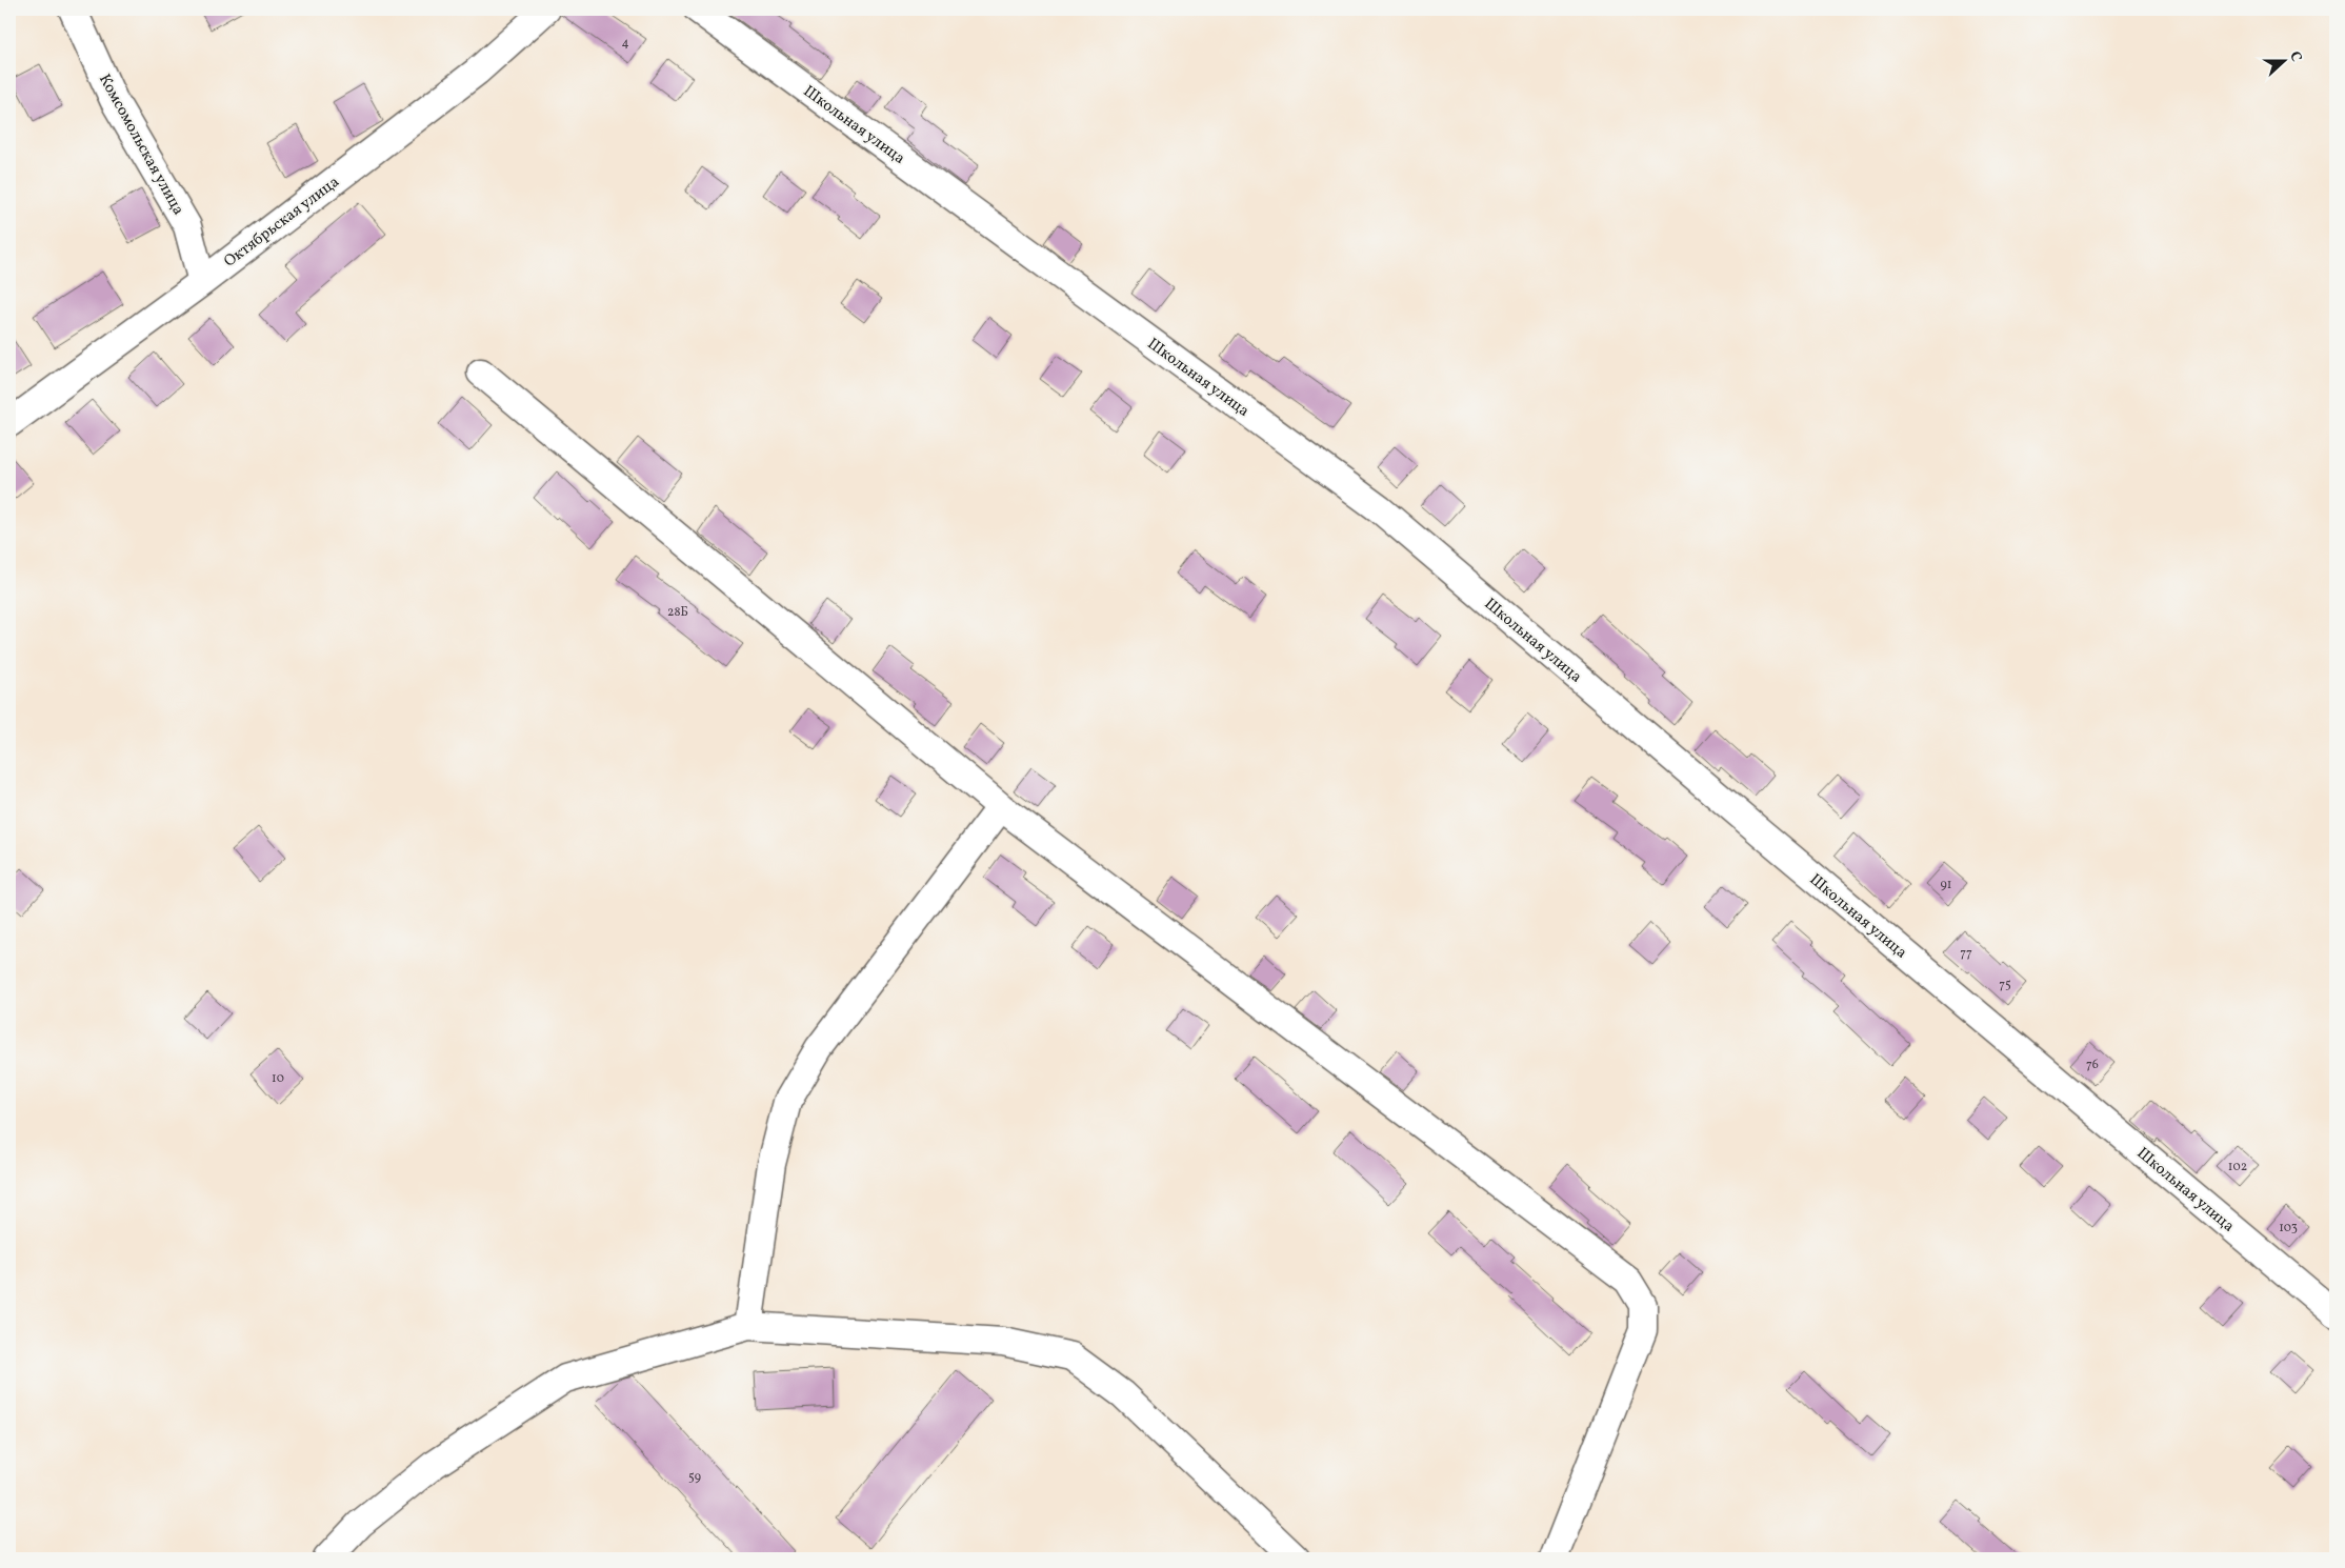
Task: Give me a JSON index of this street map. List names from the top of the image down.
{
  "streets": {
    "street": ["Школьная улица", "Комсомольская улица", "Октябрьская улица"]
  },
  "crossings": [
    ["Комсомольская улица", "Октябрьская улица"]
  ],
  "house_numbers": [
    "4",
    "28Б",
    "91",
    "77",
    "75",
    "76",
    "10",
    "102",
    "103",
    "59"
  ],
  "north": "right"
}
